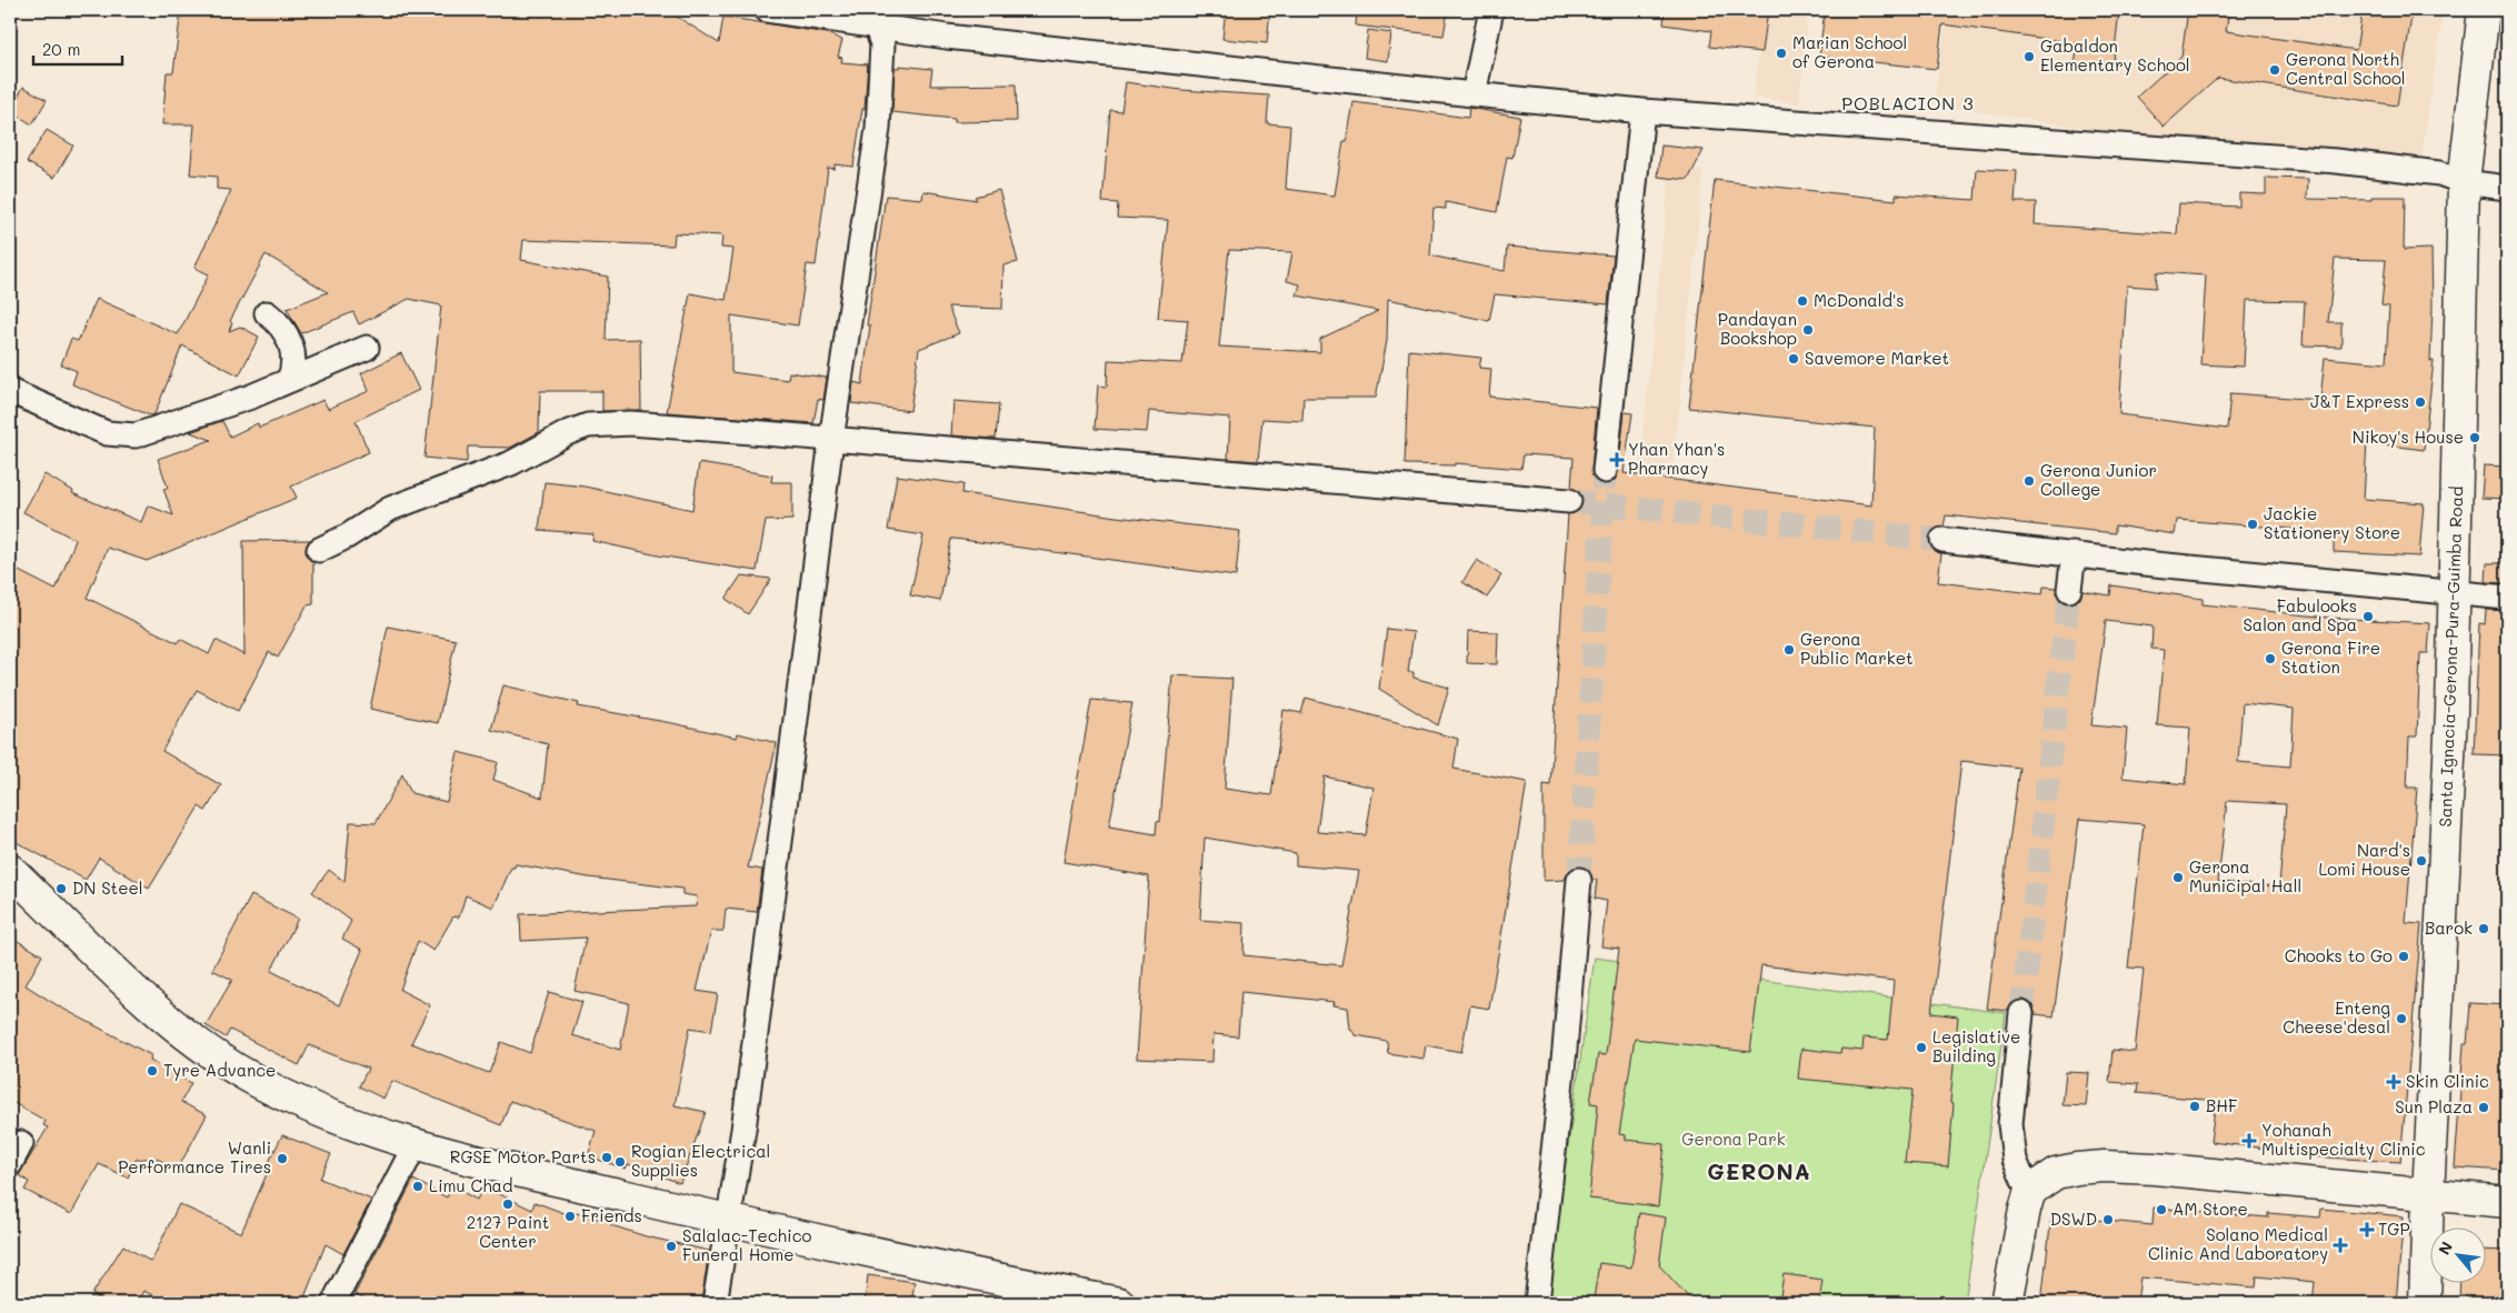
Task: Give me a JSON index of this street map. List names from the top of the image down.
{
  "streets": {
    "main road": ["Santa Ignacia-Gerona-Pura-Guimba Road"]
  },
  "districts": ["POBLACION 3", "GERONA"],
  "parks": ["Gerona Park"],
  "places": {
    "other": [
      "Marian School of Gerona",
      "Gabaldon Elementary School",
      "Gerona North Central School",
      "McDonald's",
      "Pandayan Bookshop",
      "Savemore Market",
      "J&T Express",
      "Nikoy's House",
      "Gerona Junior College",
      "Jackie Stationery Store",
      "Fabulooks Salon and Spa",
      "Gerona Public Market",
      "Gerona Fire Station",
      "Nard's Lomi House",
      "Gerona Municipal Hall",
      "DN Steel",
      "Barok",
      "Chooks to Go",
      "Enteng Cheese'desal",
      "Legislative Building",
      "Tyre Advance",
      "BHF",
      "Sun Plaza",
      "RGSE Motor Parts",
      "Wanli Performance Tires",
      "Rogian Electrical Supplies",
      "Limu Chad",
      "2127 Paint Center",
      "AM Store",
      "Friends",
      "DSWD",
      "Salalac-Techico Funeral Home"
    ],
    "health": [
      "Yhan Yhan's Pharmacy",
      "Skin Clinic",
      "Yohanah Multispecialty Clinic",
      "TGP",
      "Solano Medical Clinic And Laboratory"
    ]
  },
  "scale_bar": "20 m",
  "north": "top left"
}
